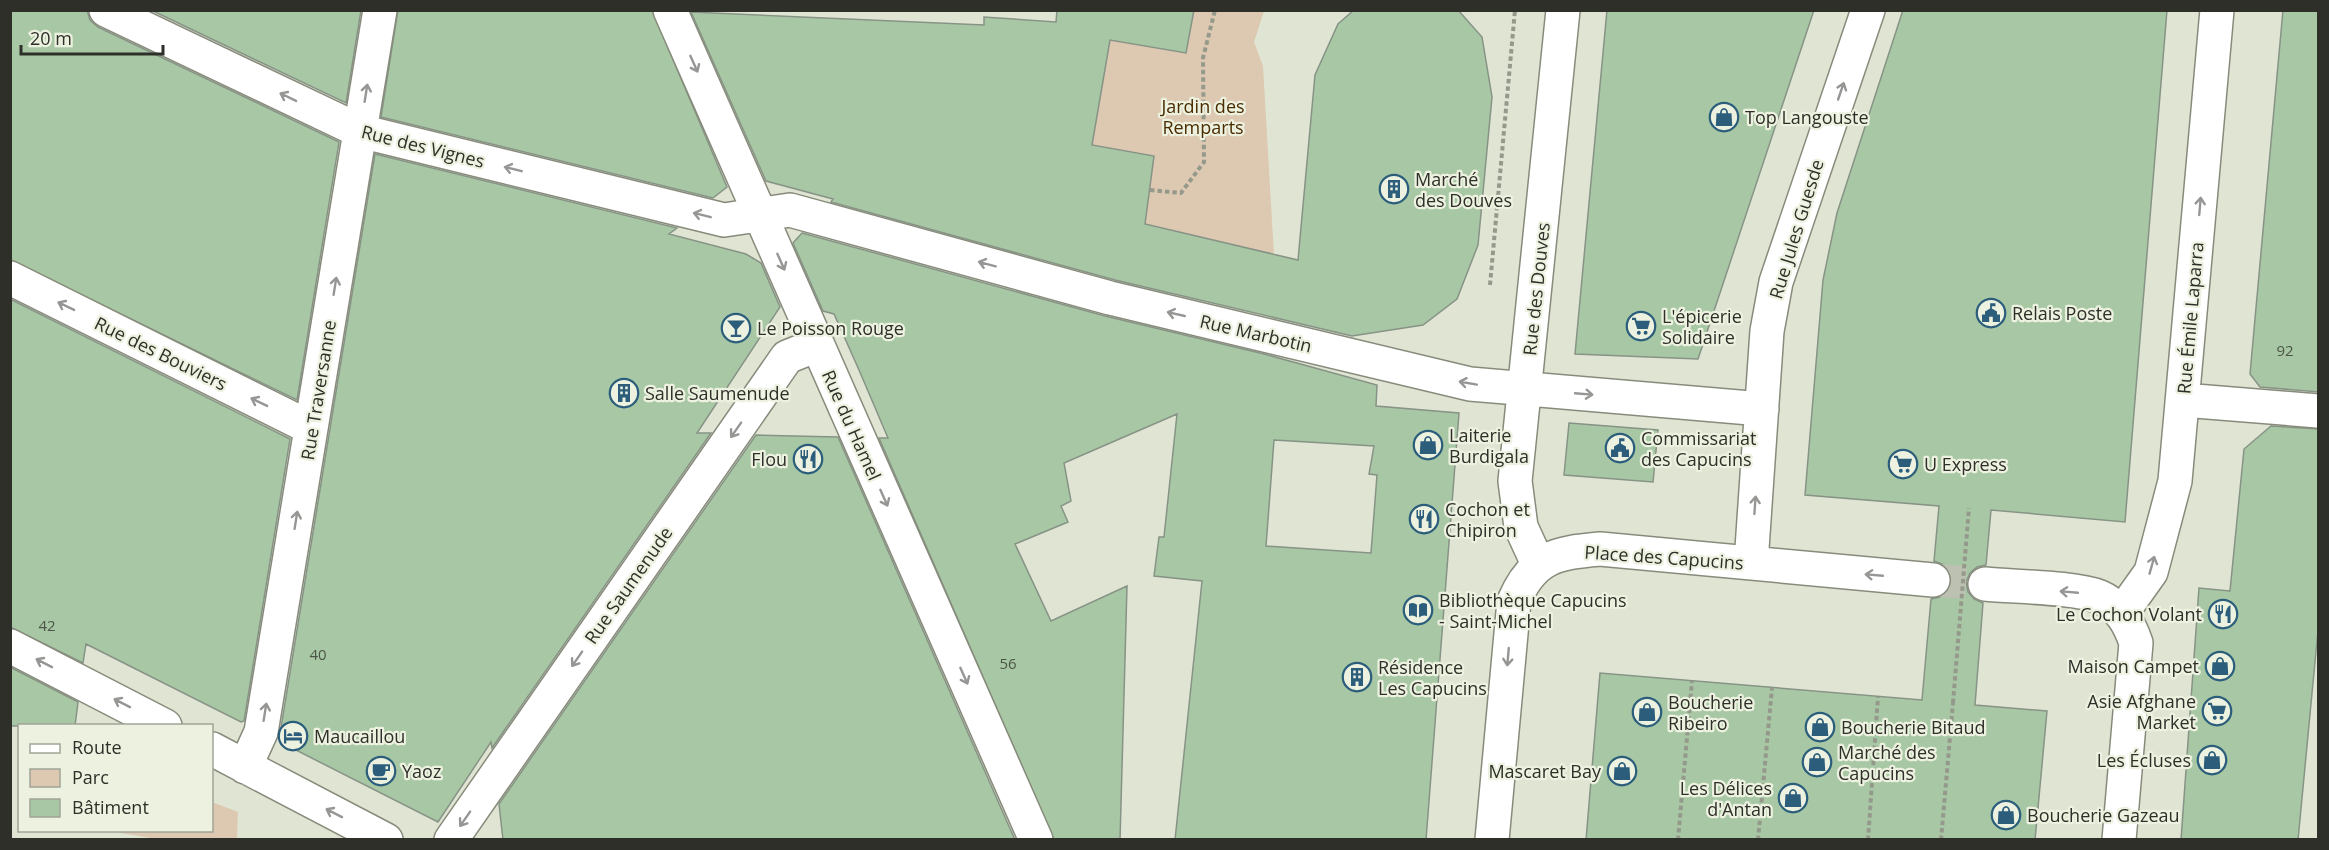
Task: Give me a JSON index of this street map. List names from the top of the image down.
{
  "streets": {
    "street": [
      "Rue des Vignes",
      "Rue Jules Guesde",
      "Rue des Douves",
      "Rue Émile Laparra",
      "Rue Marbotin",
      "Rue des Bouviers",
      "Rue Traversanne",
      "Rue du Hamel",
      "Place des Capucins",
      "Rue Saumenude"
    ]
  },
  "crossings": [
    ["Rue des Vignes", "Rue Marbotin"],
    ["Rue des Vignes", "Rue Traversanne"],
    ["Rue des Vignes", "Rue du Hamel"],
    ["Rue Jules Guesde", "Rue Marbotin"],
    ["Rue Jules Guesde", "Place des Capucins"],
    ["Rue des Douves", "Rue Marbotin"],
    ["Rue des Douves", "Place des Capucins"],
    ["Rue Marbotin", "Rue du Hamel"],
    ["Rue des Bouviers", "Rue Traversanne"],
    ["Rue du Hamel", "Rue Saumenude"]
  ],
  "one_way": [
    "Rue des Vignes",
    "Rue Jules Guesde",
    "Rue Émile Laparra",
    "Rue des Bouviers",
    "Rue Traversanne",
    "Rue du Hamel",
    "Place des Capucins",
    "Rue Saumenude"
  ],
  "parks": ["Jardin des Remparts"],
  "places": {
    "shop": [
      "Top Langouste",
      "Laiterie Burdigala",
      "Maison Campet",
      "Boucherie Ribeiro",
      "Boucherie Bitaud",
      "Les Écluses",
      "Marché des Capucins",
      "Mascaret Bay",
      "Les Délices d'Antan",
      "Boucherie Gazeau"
    ],
    "building": ["Marché des Douves", "Salle Saumenude", "Résidence Les Capucins"],
    "public building": ["Relais Poste", "Commissariat des Capucins"],
    "supermarket": ["L'épicerie Solidaire", "U Express", "Asie Afghane Market"],
    "bar": ["Le Poisson Rouge"],
    "restaurant": ["Flou", "Cochon et Chipiron", "Le Cochon Volant"],
    "library": ["Bibliothèque Capucins - Saint-Michel"],
    "hotel": ["Maucaillou"],
    "cafe": ["Yaoz"]
  },
  "house_numbers": [
    "92",
    "42",
    "40",
    "56"
  ],
  "legend": ["Route", "Parc", "Bâtiment"],
  "scale_bar": "20 m"
}
